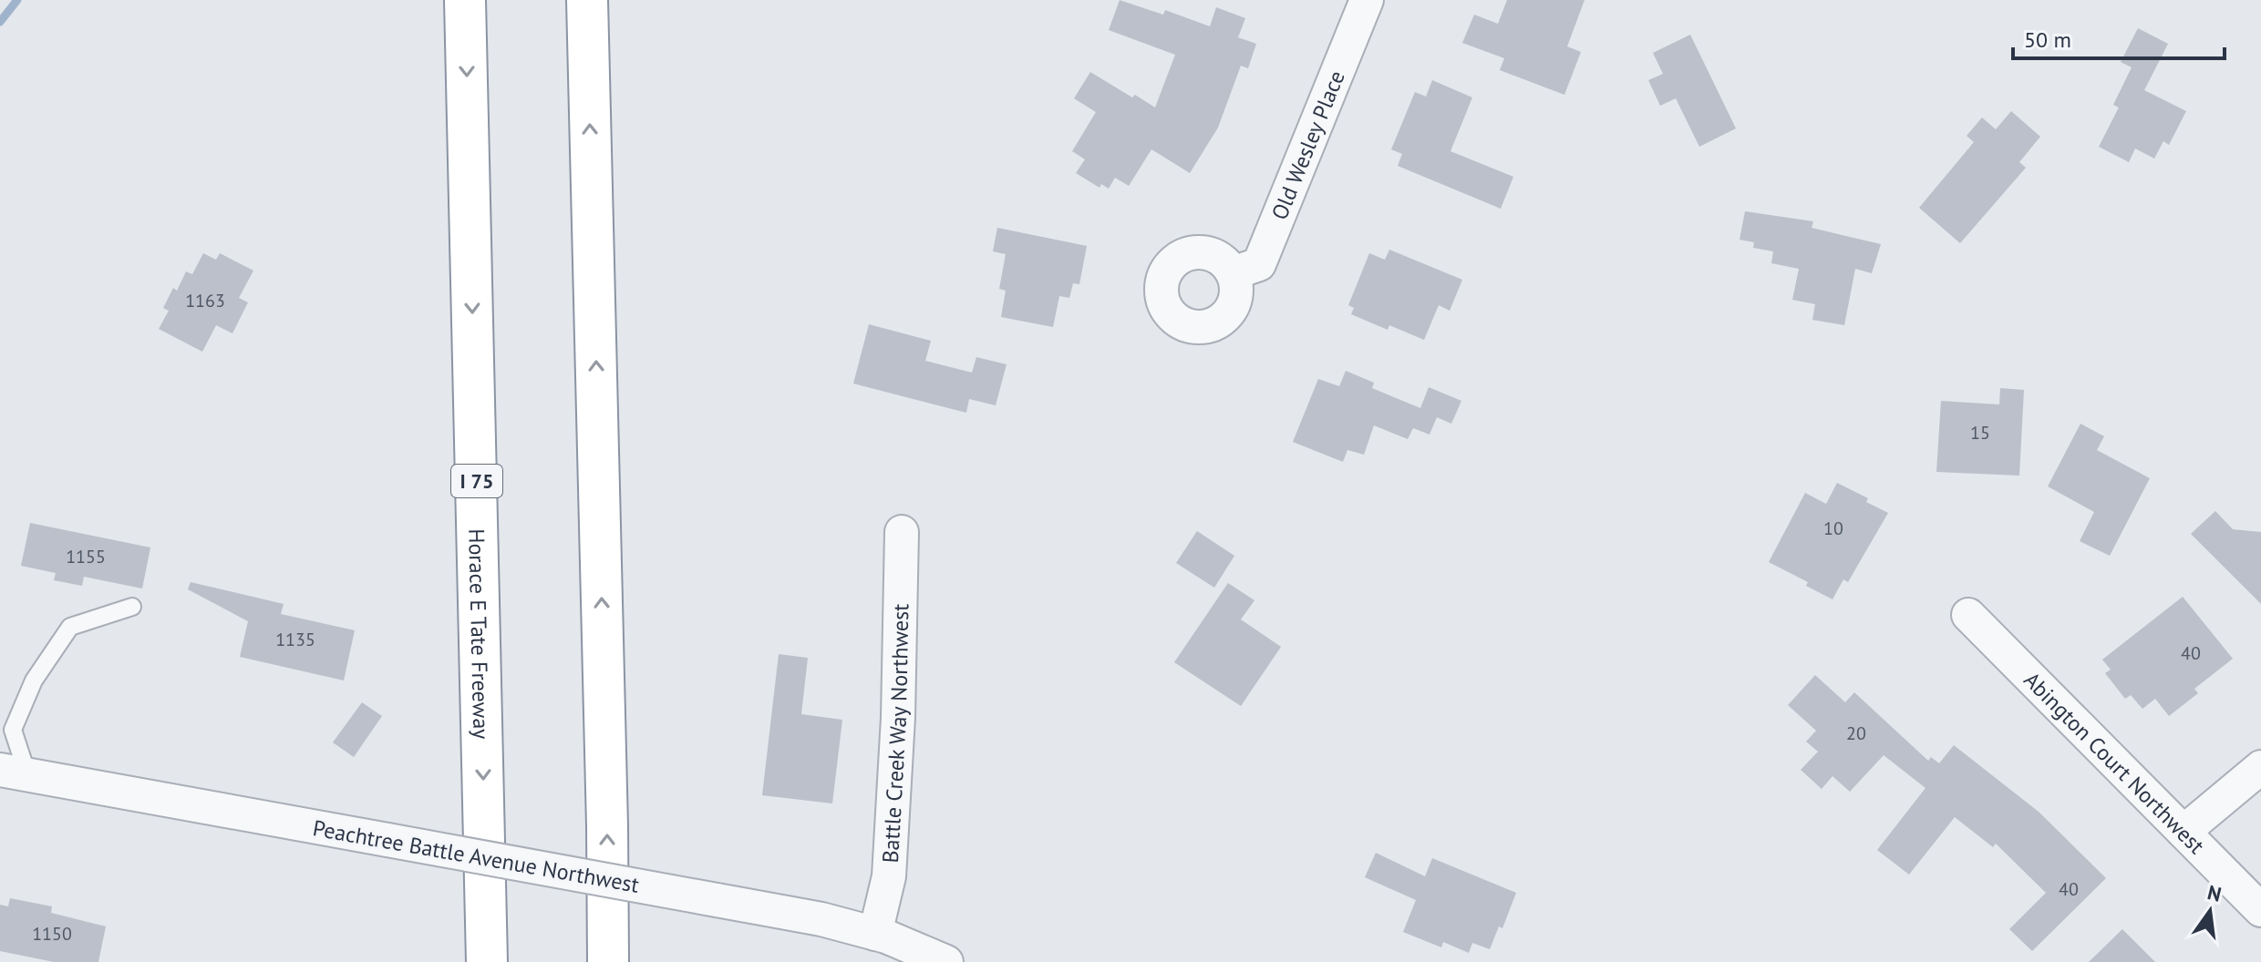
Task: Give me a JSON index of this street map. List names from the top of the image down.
{
  "streets": {
    "highway": ["I 75", "Horace E Tate Freeway"],
    "street": [
      "Old Wesley Place",
      "Battle Creek Way Northwest",
      "Abington Court Northwest",
      "Peachtree Battle Avenue Northwest"
    ]
  },
  "crossings": [
    ["Battle Creek Way Northwest", "Peachtree Battle Avenue Northwest"]
  ],
  "house_numbers": [
    "1163",
    "15",
    "10",
    "1155",
    "1135",
    "40",
    "20",
    "40",
    "1150"
  ],
  "scale_bar": "50 m",
  "north": "top"
}
